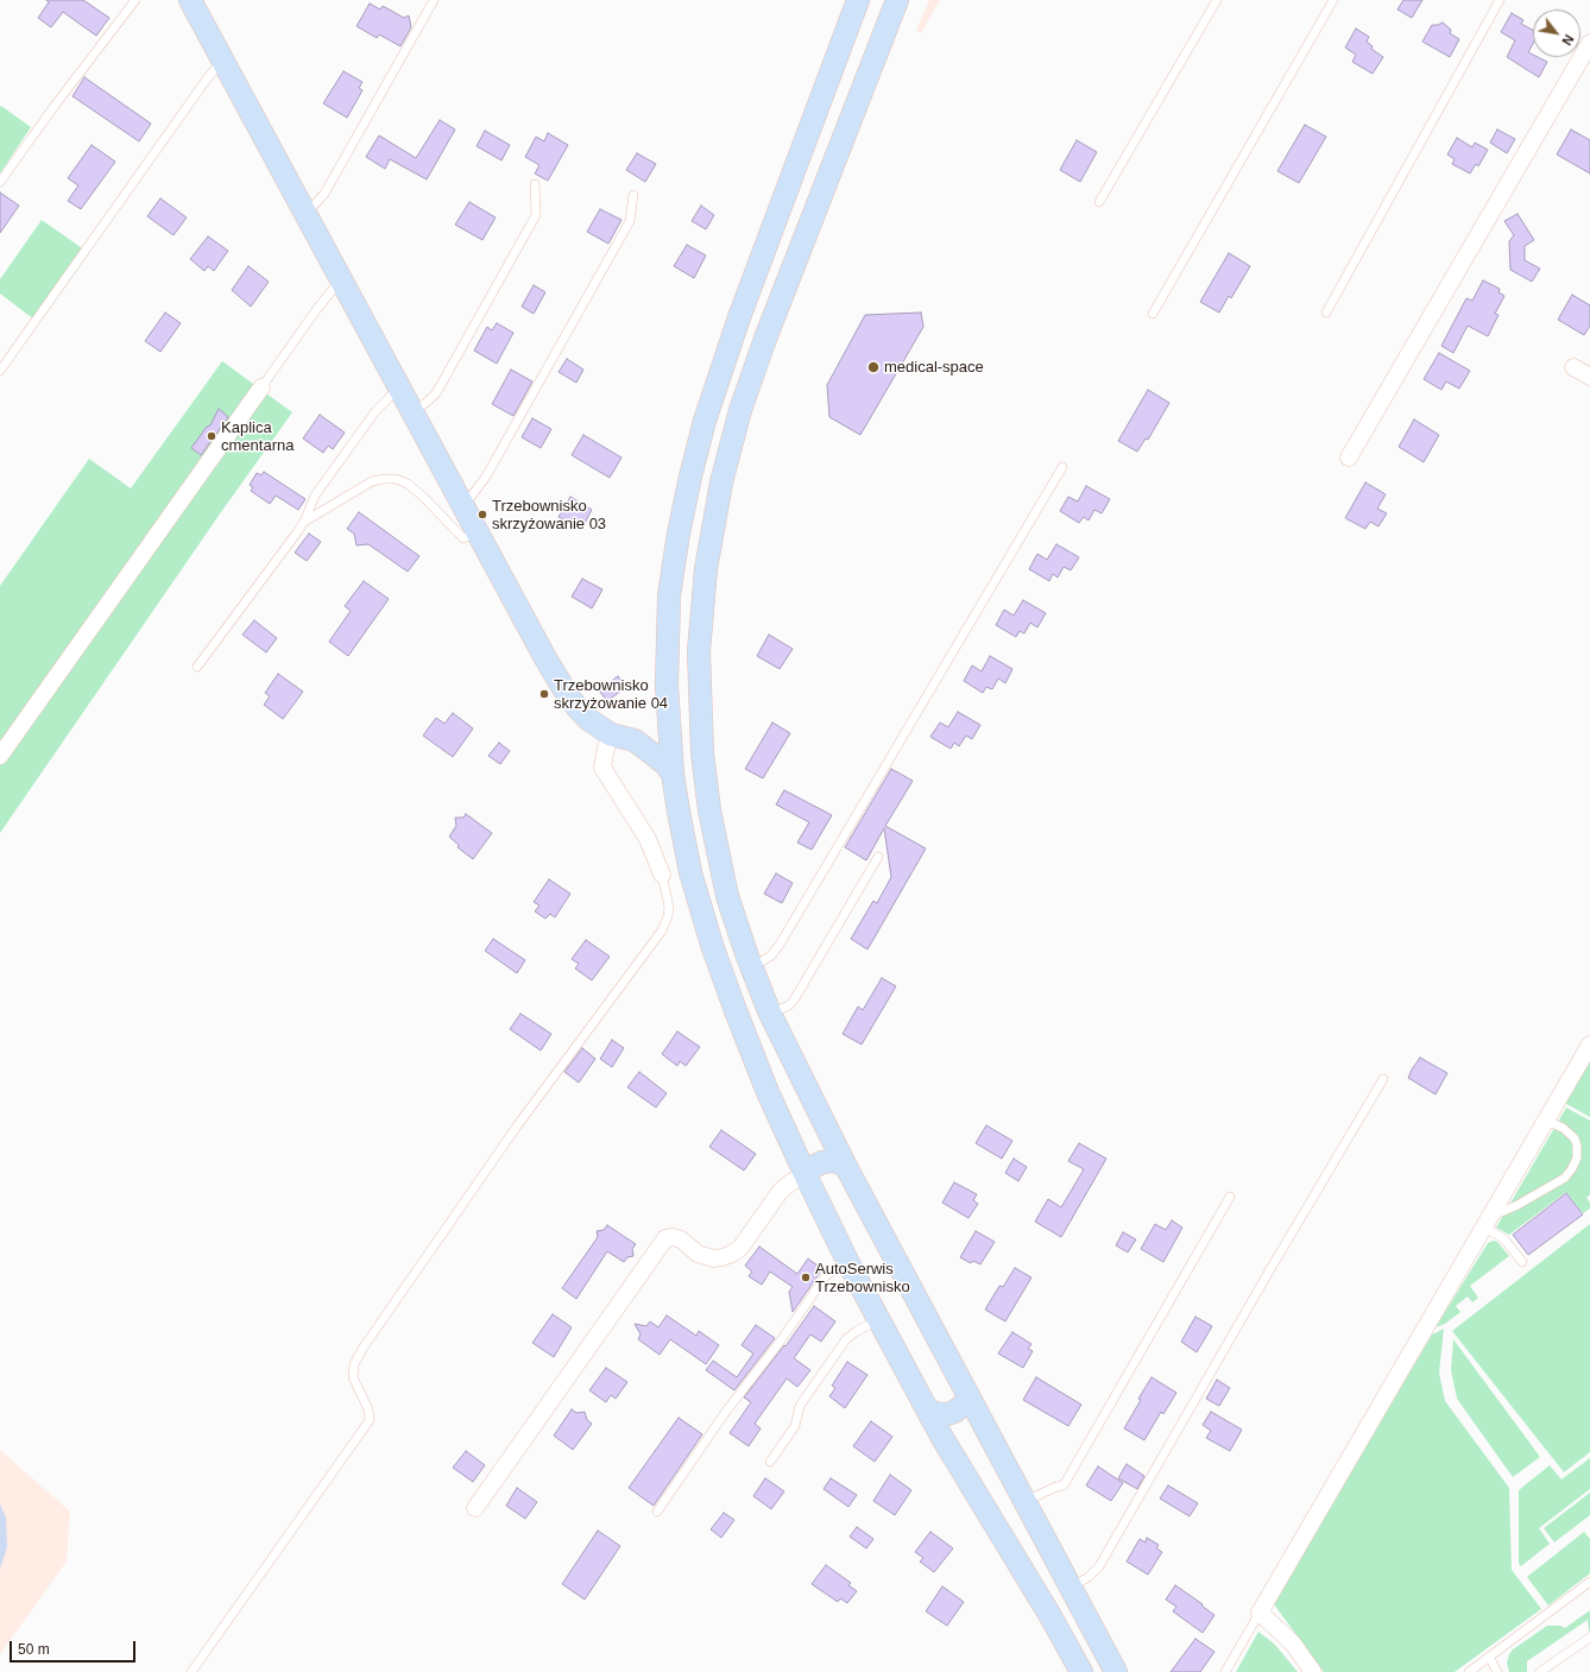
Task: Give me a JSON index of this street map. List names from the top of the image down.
{
  "places": [
    "medical-space",
    "Kaplica cmentarna",
    "Trzebownisko skrzyżowanie 03",
    "Trzebownisko skrzyżowanie 04",
    "AutoSerwis Trzebownisko"
  ],
  "scale_bar": "50 m",
  "north": "bottom right"
}
